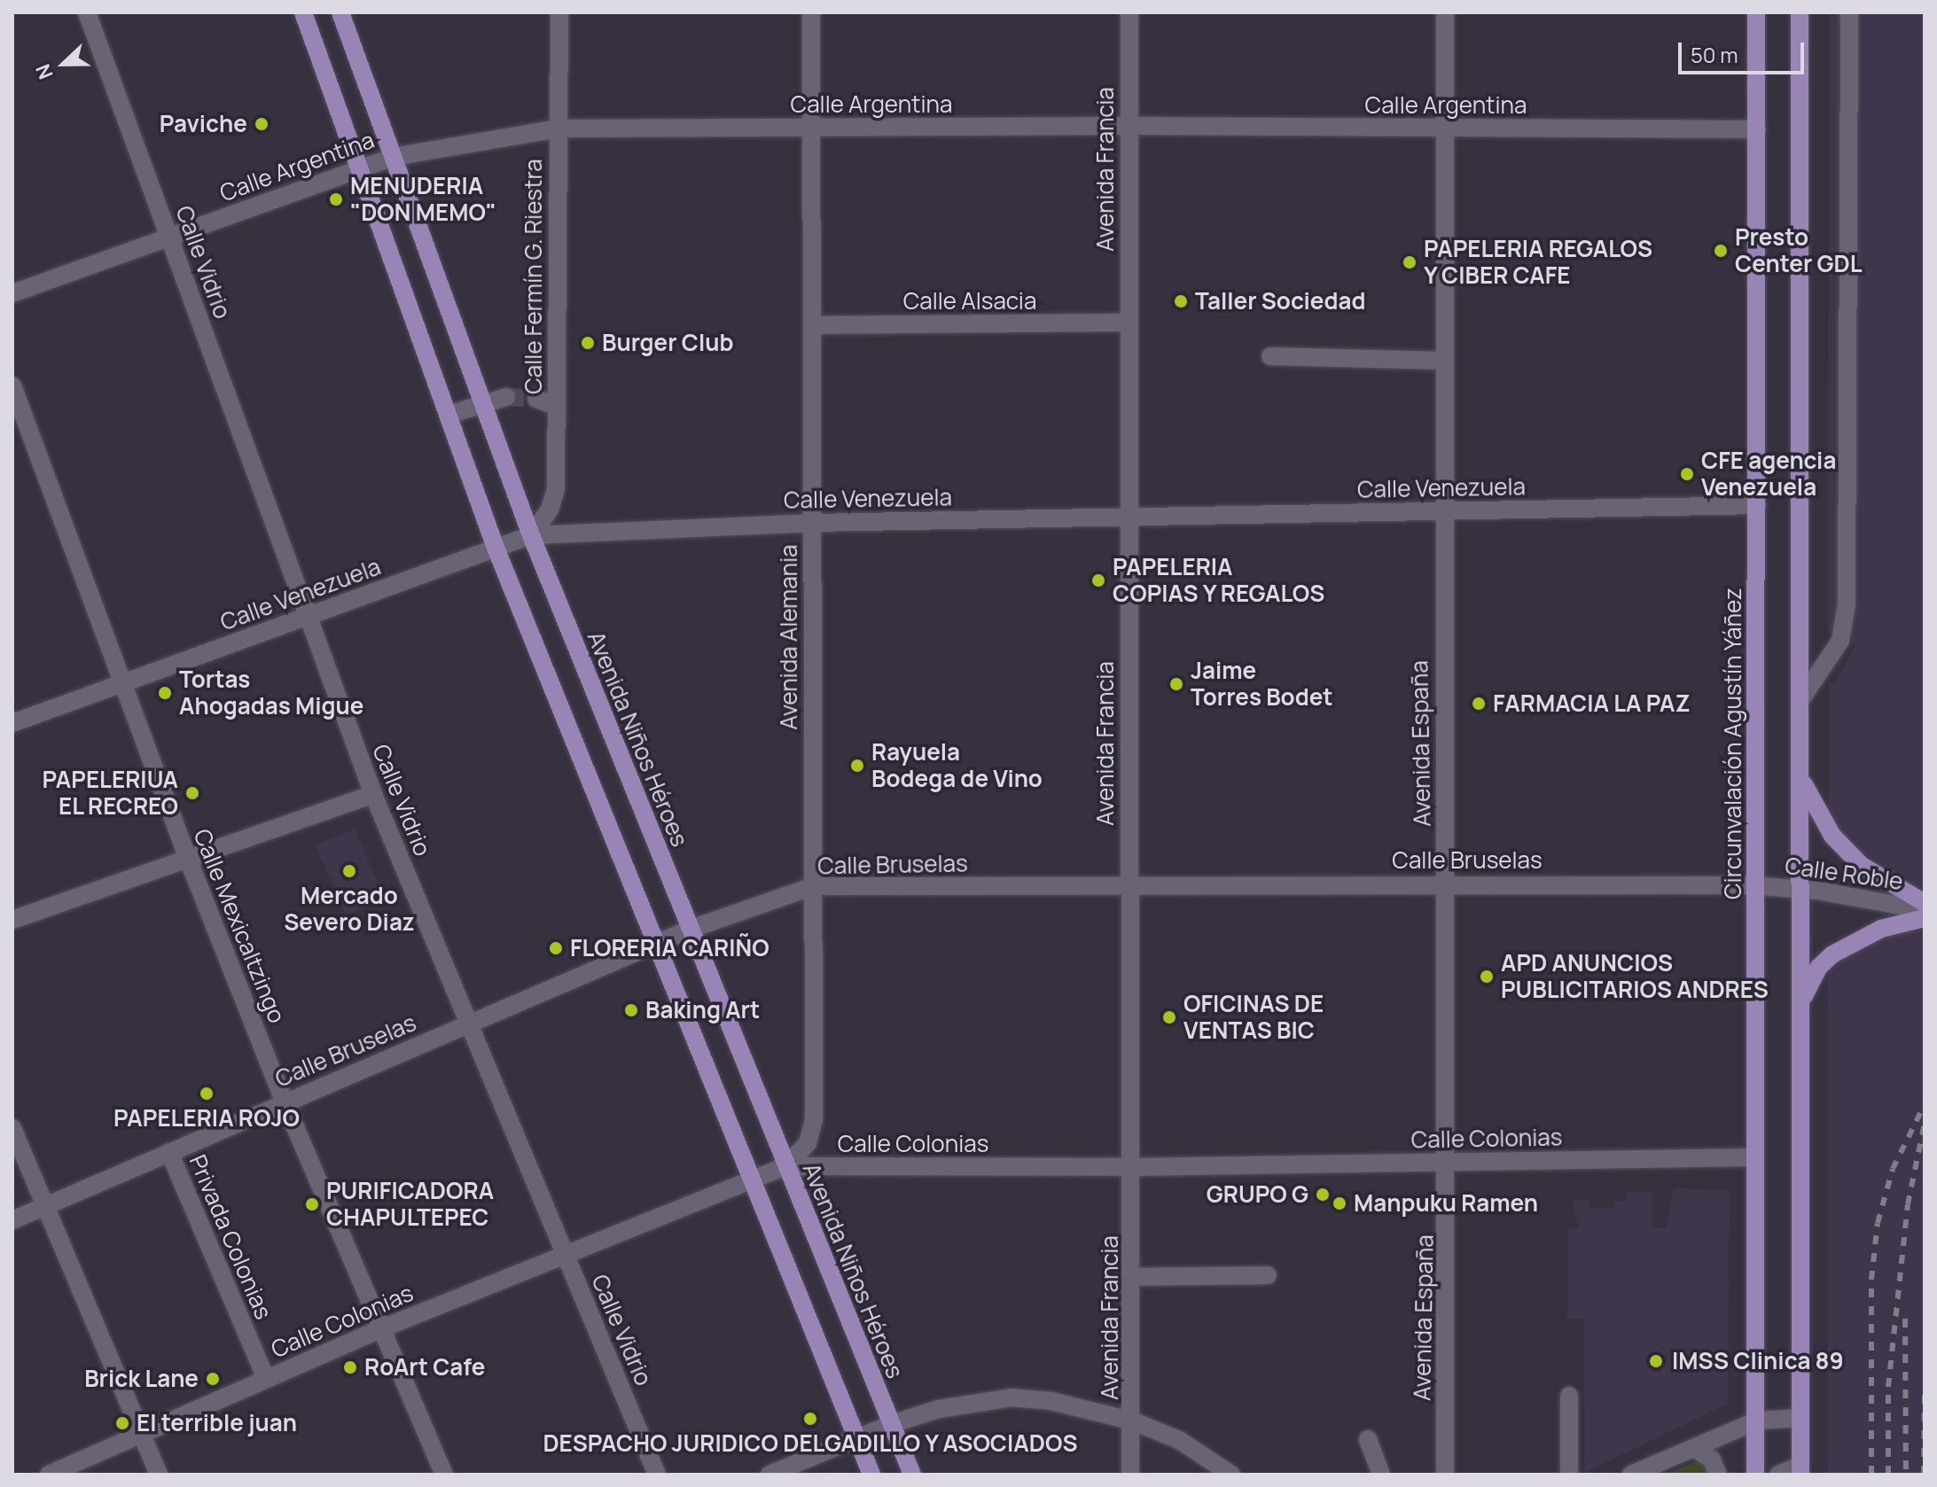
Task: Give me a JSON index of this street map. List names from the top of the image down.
{
  "streets": {
    "main road": ["Avenida Niños Héroes", "Circunvalación Agustín Yáñez"],
    "street": [
      "Calle Argentina",
      "Avenida Francia",
      "Calle Vidrio",
      "Calle Fermín G. Riestra",
      "Calle Alsacia",
      "Calle Venezuela",
      "Avenida Alemania",
      "Avenida España",
      "Calle Bruselas",
      "Calle Roble",
      "Calle Mexicaltzingo",
      "Calle Colonias",
      "Privada Colonias"
    ]
  },
  "crossings": [
    ["Calle Argentina", "Avenida Francia"],
    ["Calle Argentina", "Calle Vidrio"],
    ["Calle Argentina", "Calle Fermín G. Riestra"],
    ["Calle Argentina", "Avenida Alemania"],
    ["Calle Argentina", "Avenida Niños Héroes"],
    ["Calle Argentina", "Avenida España"],
    ["Calle Argentina", "Circunvalación Agustín Yáñez"],
    ["Avenida Francia", "Calle Alsacia"],
    ["Avenida Francia", "Calle Venezuela"],
    ["Avenida Francia", "Calle Bruselas"],
    ["Avenida Francia", "Calle Colonias"],
    ["Calle Vidrio", "Calle Venezuela"],
    ["Calle Vidrio", "Calle Bruselas"],
    ["Calle Vidrio", "Calle Colonias"],
    ["Calle Fermín G. Riestra", "Calle Venezuela"],
    ["Calle Fermín G. Riestra", "Avenida Niños Héroes"],
    ["Calle Alsacia", "Avenida Alemania"],
    ["Calle Venezuela", "Avenida Alemania"],
    ["Calle Venezuela", "Avenida Niños Héroes"],
    ["Calle Venezuela", "Avenida España"],
    ["Calle Venezuela", "Circunvalación Agustín Yáñez"],
    ["Calle Venezuela", "Calle Mexicaltzingo"],
    ["Avenida Alemania", "Avenida Niños Héroes"],
    ["Avenida Alemania", "Calle Bruselas"],
    ["Avenida Alemania", "Calle Colonias"],
    ["Avenida Niños Héroes", "Calle Bruselas"],
    ["Avenida Niños Héroes", "Calle Colonias"],
    ["Avenida España", "Calle Bruselas"],
    ["Avenida España", "Calle Colonias"],
    ["Circunvalación Agustín Yáñez", "Calle Bruselas"],
    ["Circunvalación Agustín Yáñez", "Calle Roble"],
    ["Circunvalación Agustín Yáñez", "Calle Colonias"],
    ["Calle Bruselas", "Calle Roble"],
    ["Calle Bruselas", "Calle Mexicaltzingo"],
    ["Calle Bruselas", "Privada Colonias"],
    ["Calle Mexicaltzingo", "Calle Colonias"],
    ["Calle Colonias", "Privada Colonias"]
  ],
  "places": [
    "Paviche",
    "MENUDERIA \"DON MEMO\"",
    "Presto Center GDL",
    "PAPELERIA REGALOS Y CIBER CAFE",
    "Taller Sociedad",
    "Burger Club",
    "CFE agencia Venezuela",
    "PAPELERIA COPIAS Y REGALOS",
    "Jaime Torres Bodet",
    "Tortas Ahogadas Migue",
    "FARMACIA LA PAZ",
    "Rayuela Bodega de Vino",
    "PAPELERIUA EL RECREO",
    "Mercado Severo Diaz",
    "FLORERIA CARIÑO",
    "APD ANUNCIOS PUBLICITARIOS ANDRES",
    "Baking Art",
    "OFICINAS DE VENTAS BIC",
    "PAPELERIA ROJO",
    "GRUPO G",
    "Manpuku Ramen",
    "PURIFICADORA CHAPULTEPEC",
    "IMSS Clinica 89",
    "RoArt Cafe",
    "Brick Lane",
    "DESPACHO JURIDICO DELGADILLO Y ASOCIADOS",
    "El terrible juan"
  ],
  "scale_bar": "50 m",
  "north": "left"
}
